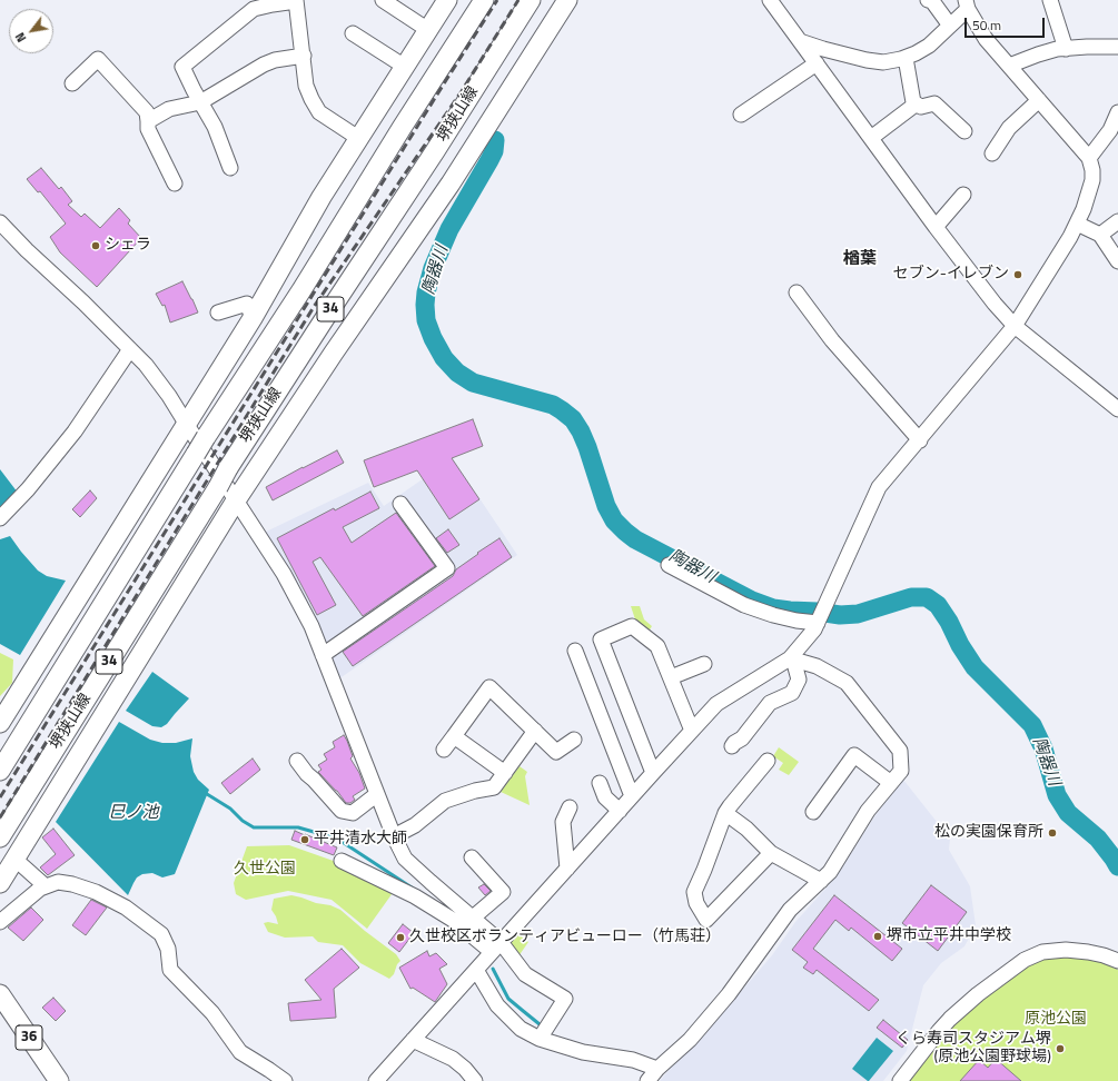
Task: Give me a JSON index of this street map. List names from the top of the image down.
{
  "streets": {
    "main road": ["堺狭山線", "34", "36"]
  },
  "districts": ["楢葉"],
  "water": ["陶器川", "巳ノ池"],
  "parks": ["久世公園", "原池公園"],
  "places": [
    "シェラ",
    "セブン-イレブン",
    "松の実園保育所",
    "平井清水大師",
    "堺市立平井中学校",
    "久世校区ボランティアビューロー（竹馬荘）",
    "くら寿司スタジアム堺 (原池公園野球場)"
  ],
  "scale_bar": "50 m",
  "north": "bottom left"
}
